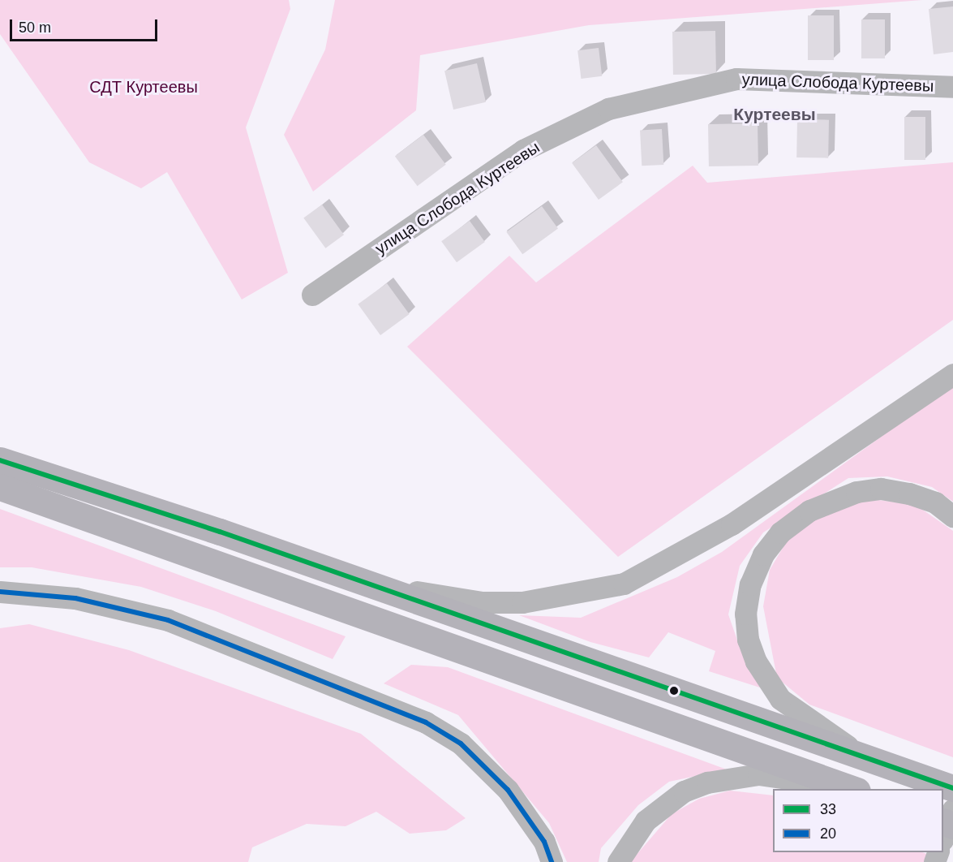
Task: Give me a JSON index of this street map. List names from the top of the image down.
{
  "streets": {
    "street": ["улица Слобода Куртеевы"]
  },
  "districts": ["Куртеевы"],
  "parks": ["СДТ Куртеевы"],
  "lines": ["transit line 33", "transit line 20"],
  "legend": ["33", "20"],
  "scale_bar": "50 m"
}
